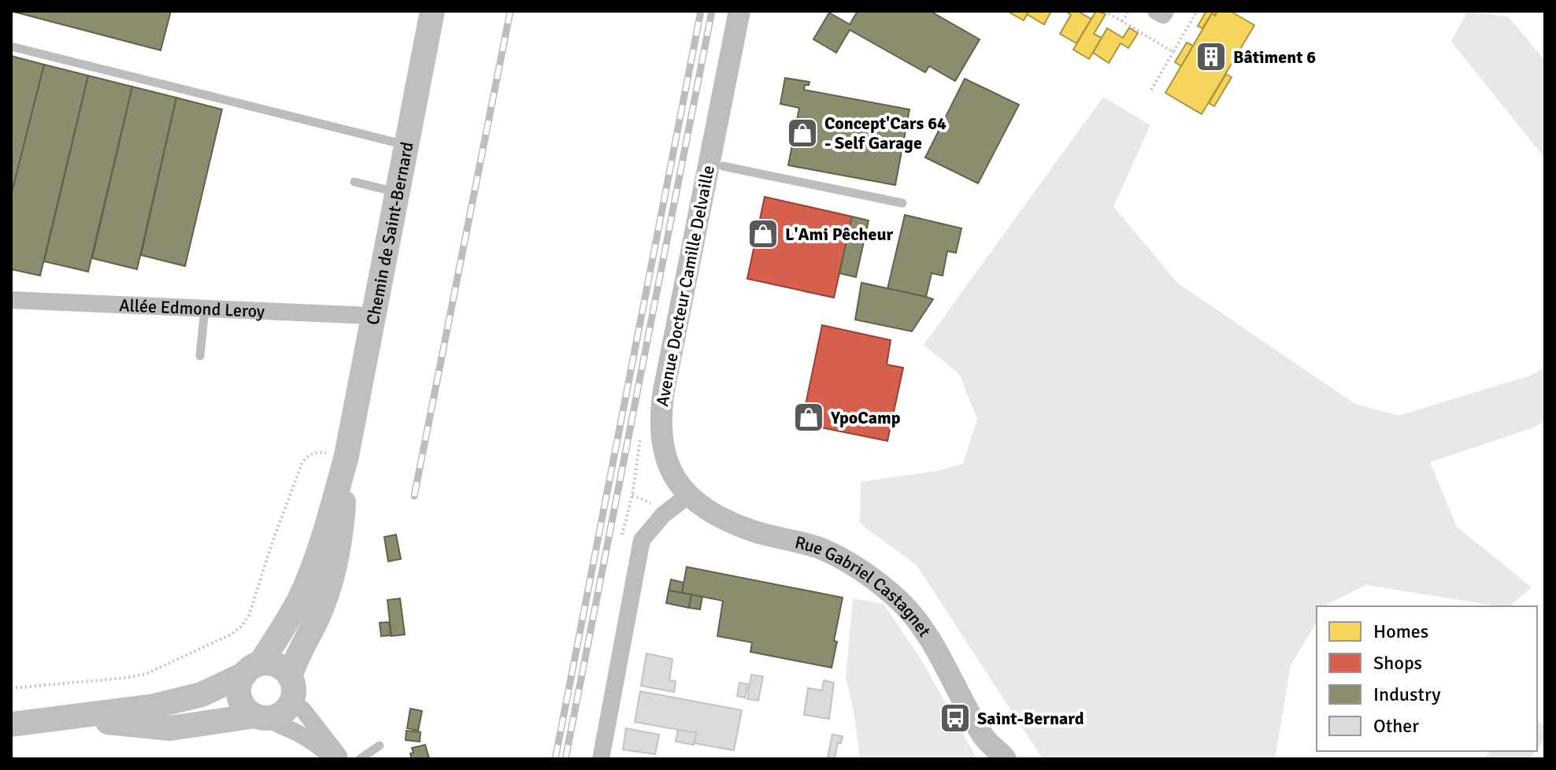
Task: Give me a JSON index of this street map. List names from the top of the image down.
{
  "streets": {
    "main road": ["Chemin de Saint-Bernard"],
    "street": ["Avenue Docteur Camille Delvaille", "Allée Edmond Leroy", "Rue Gabriel Castagnet"]
  },
  "crossings": [
    ["Chemin de Saint-Bernard", "Allée Edmond Leroy"],
    ["Avenue Docteur Camille Delvaille", "Rue Gabriel Castagnet"]
  ],
  "places": {
    "building": ["Bâtiment 6"],
    "shop": ["Concept'Cars 64 - Self Garage", "L'Ami Pêcheur", "YpoCamp"],
    "bus stop": ["Saint-Bernard"]
  },
  "legend": [
    "Homes",
    "Shops",
    "Industry",
    "Other"
  ]
}
